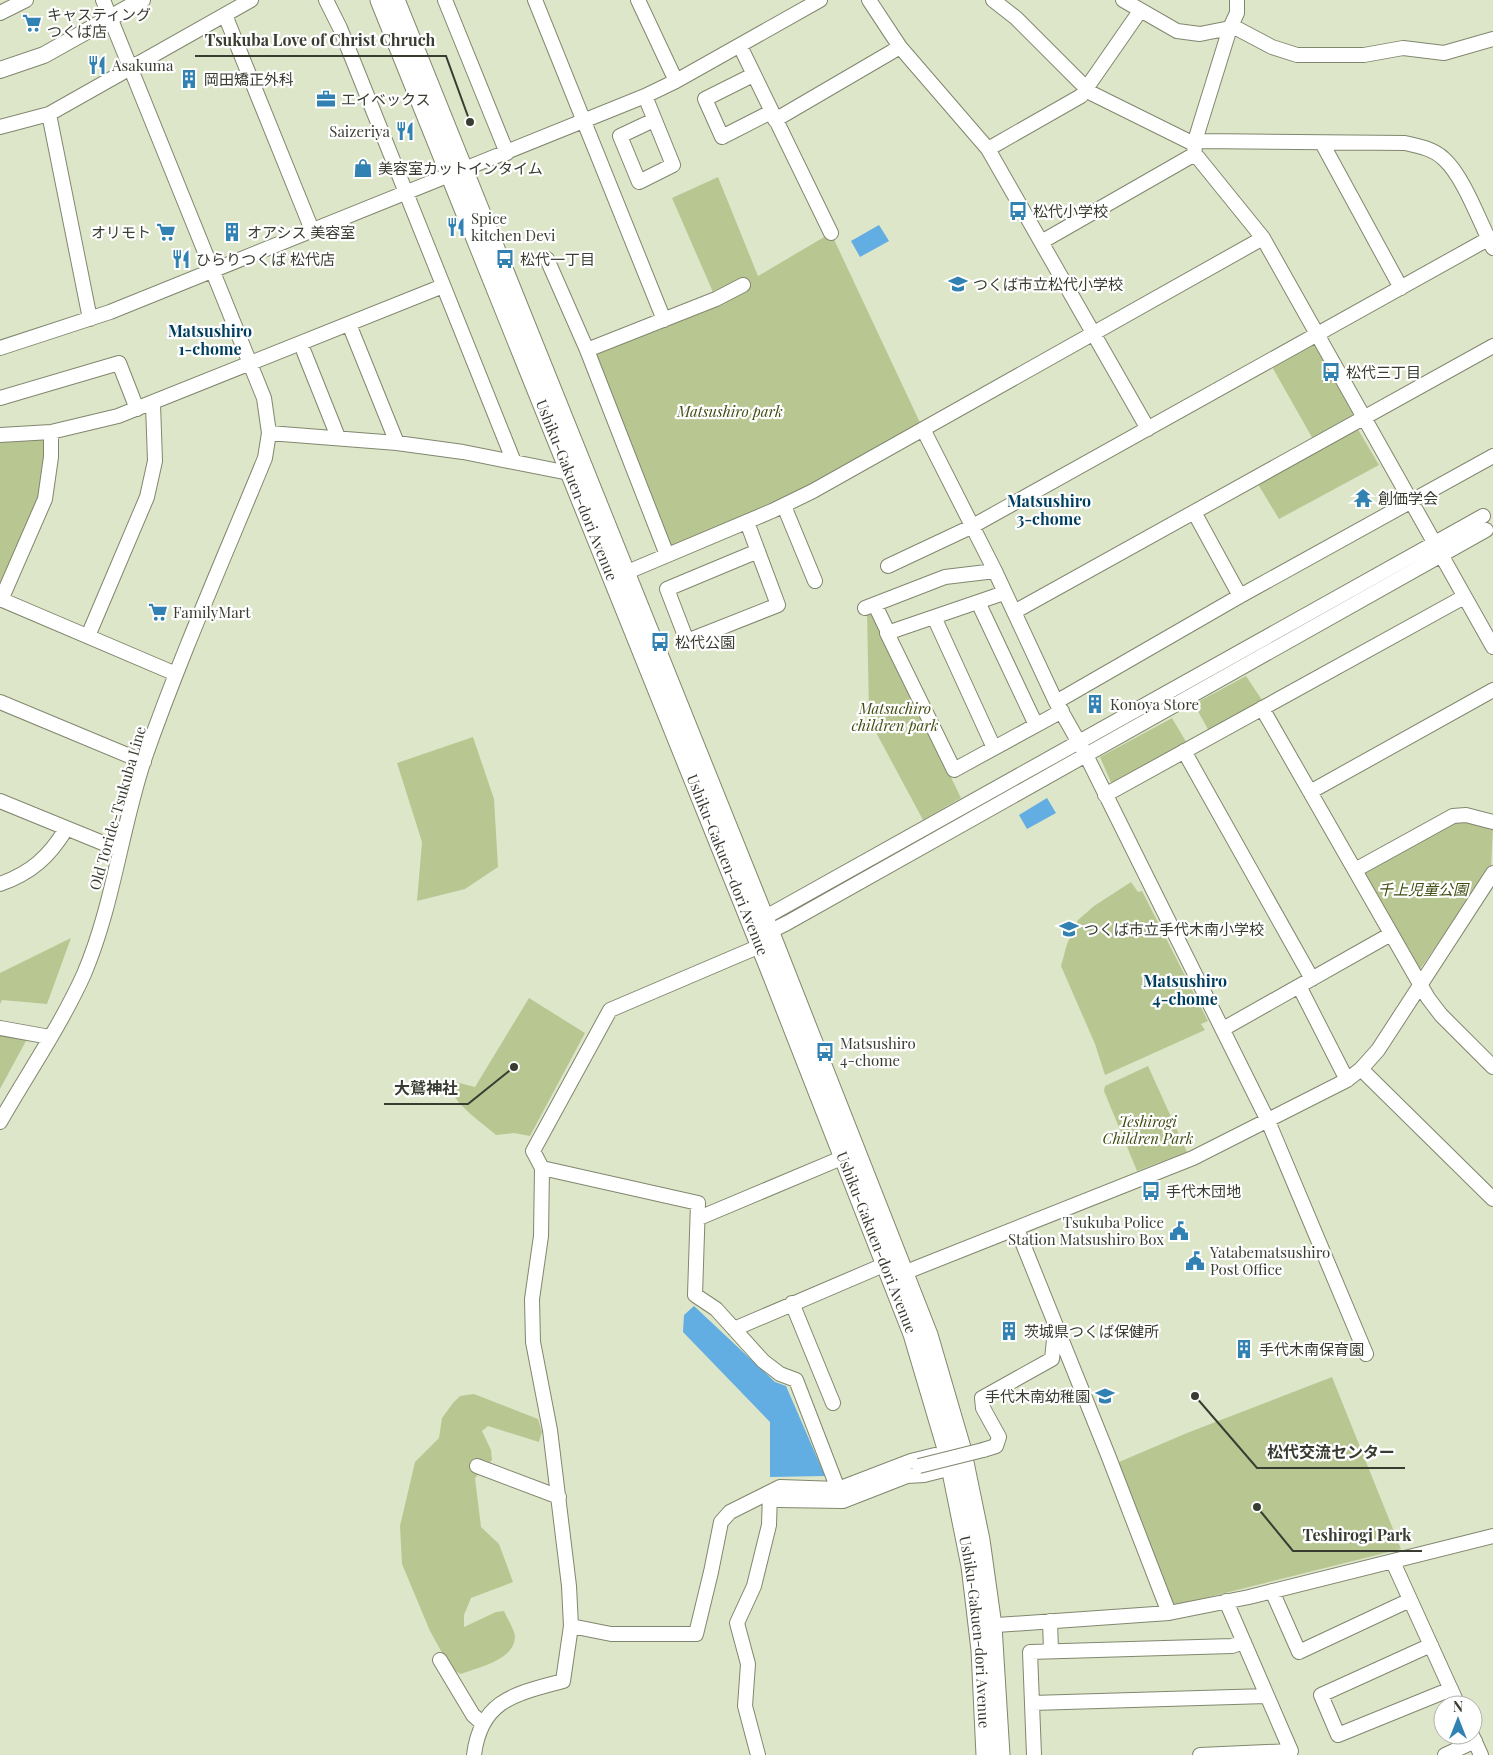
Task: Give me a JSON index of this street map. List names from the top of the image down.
{
  "streets": {
    "highway": ["Ushiku-Gakuen-dori Avenue"],
    "street": ["Old Toride-Tsukuba Line"]
  },
  "districts": ["Matsushiro 1-chome", "Matsushiro 3-chome", "Matsushiro 4-chome"],
  "parks": [
    "Matsushiro park",
    "Matsuchiro children park",
    "千上児童公園",
    "Teshirogi Children Park"
  ],
  "places": {
    "supermarket": ["キャスティング つくば店", "オリモト", "FamilyMart"],
    "restaurant": [
      "Asakuma",
      "Saizeriya",
      "Spice kitchen Devi",
      "ひらりつくば 松代店"
    ],
    "building": [
      "岡田矯正外科",
      "オアシス 美容室",
      "Konoya Store",
      "茨城県つくば保健所",
      "手代木南保育園"
    ],
    "office": ["エイベックス"],
    "other": [
      "Tsukuba Love of Christ Chruch",
      "大鷲神社",
      "松代交流センター",
      "Teshirogi Park"
    ],
    "shop": ["美容室カットインタイム"],
    "bus stop": [
      "松代小学校",
      "松代一丁目",
      "松代三丁目",
      "松代公園",
      "Matsushiro 4-chome",
      "手代木団地"
    ],
    "school or university": ["つくば市立松代小学校", "つくば市立手代木南小学校", "手代木南幼稚園"],
    "temple": ["創価学会"],
    "public building": ["Tsukuba Police Station Matsushiro Box", "Yatabematsushiro Post Office"]
  },
  "north": "top"
}
